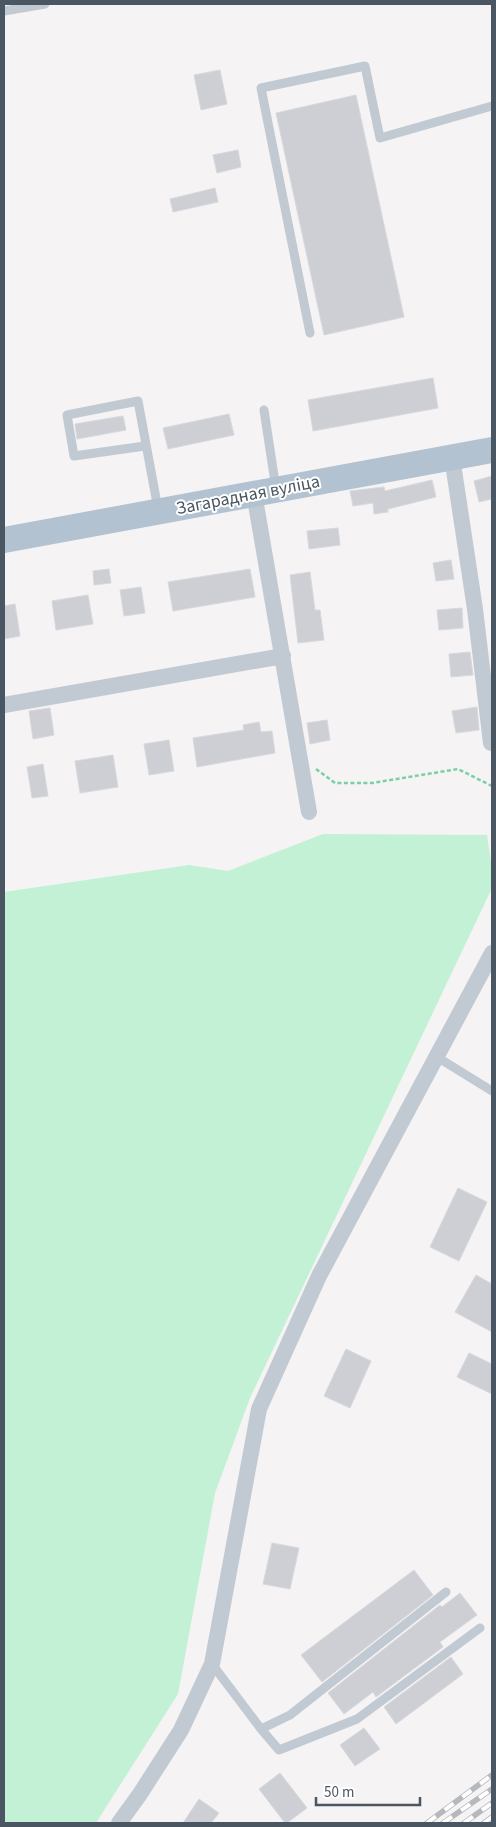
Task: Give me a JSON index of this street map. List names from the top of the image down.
{
  "streets": {
    "main road": ["Загарадная вуліца"]
  },
  "scale_bar": "50 m"
}
